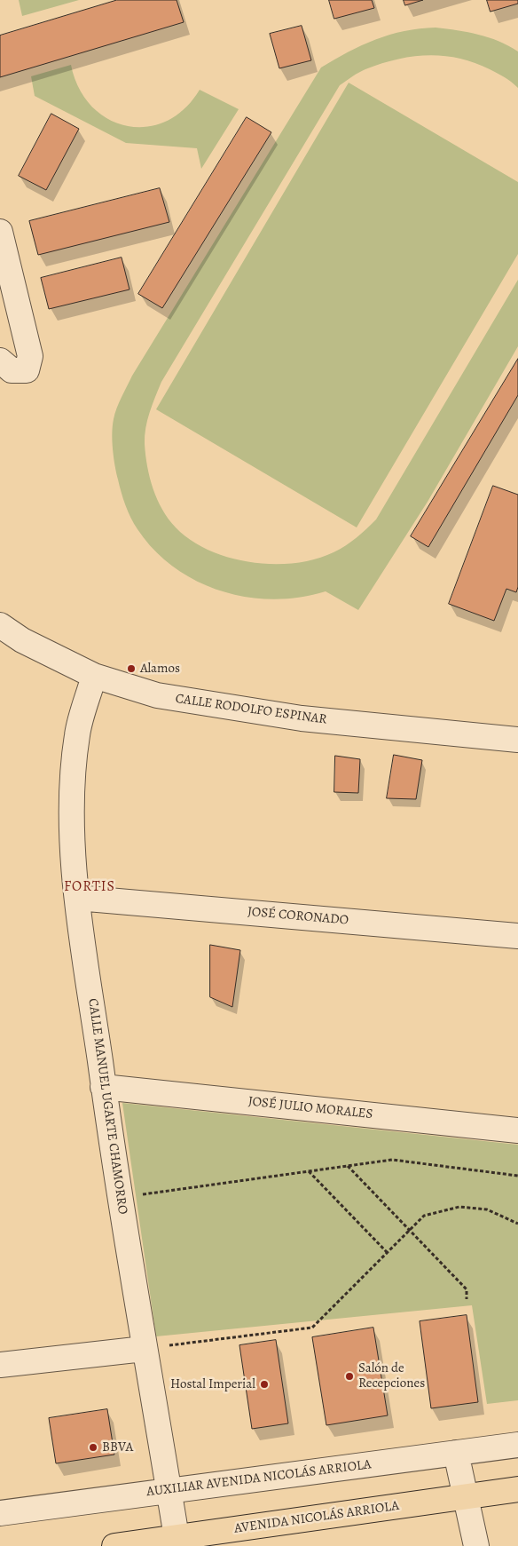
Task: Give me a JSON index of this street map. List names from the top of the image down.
{
  "streets": {
    "main road": ["AVENIDA NICOLÁS ARRIOLA"],
    "street": [
      "CALLE RODOLFO ESPINAR",
      "JOSÉ CORONADO",
      "CALLE MANUEL UGARTE CHAMORRO",
      "JOSÉ JULIO MORALES",
      "AUXILIAR AVENIDA NICOLÁS ARRIOLA"
    ]
  },
  "crossings": [
    ["CALLE RODOLFO ESPINAR", "CALLE MANUEL UGARTE CHAMORRO"],
    ["JOSÉ CORONADO", "CALLE MANUEL UGARTE CHAMORRO"],
    ["CALLE MANUEL UGARTE CHAMORRO", "JOSÉ JULIO MORALES"],
    ["CALLE MANUEL UGARTE CHAMORRO", "AUXILIAR AVENIDA NICOLÁS ARRIOLA"],
    ["CALLE MANUEL UGARTE CHAMORRO", "AVENIDA NICOLÁS ARRIOLA"]
  ],
  "districts": ["FORTIS"],
  "places": [
    "Alamos",
    "Salón de Recepciones",
    "Hostal Imperial",
    "BBVA"
  ]
}
